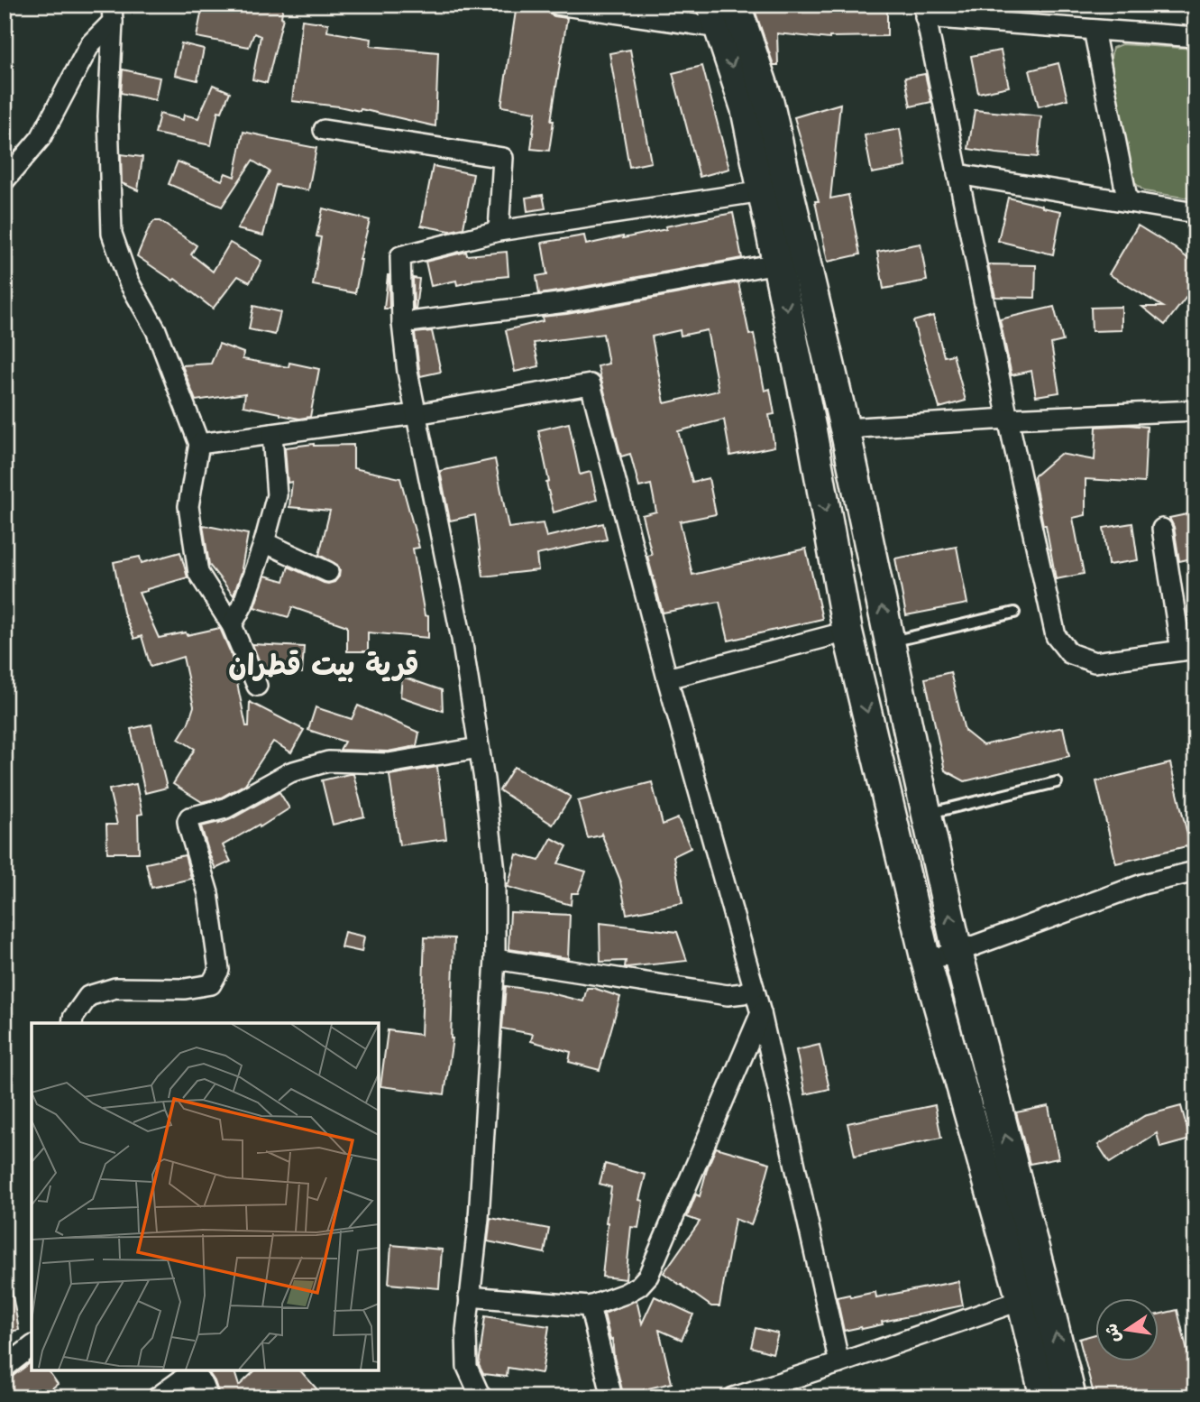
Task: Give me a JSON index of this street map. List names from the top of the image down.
{
  "districts": ["قرية بيت قطران"],
  "north": "left"
}
